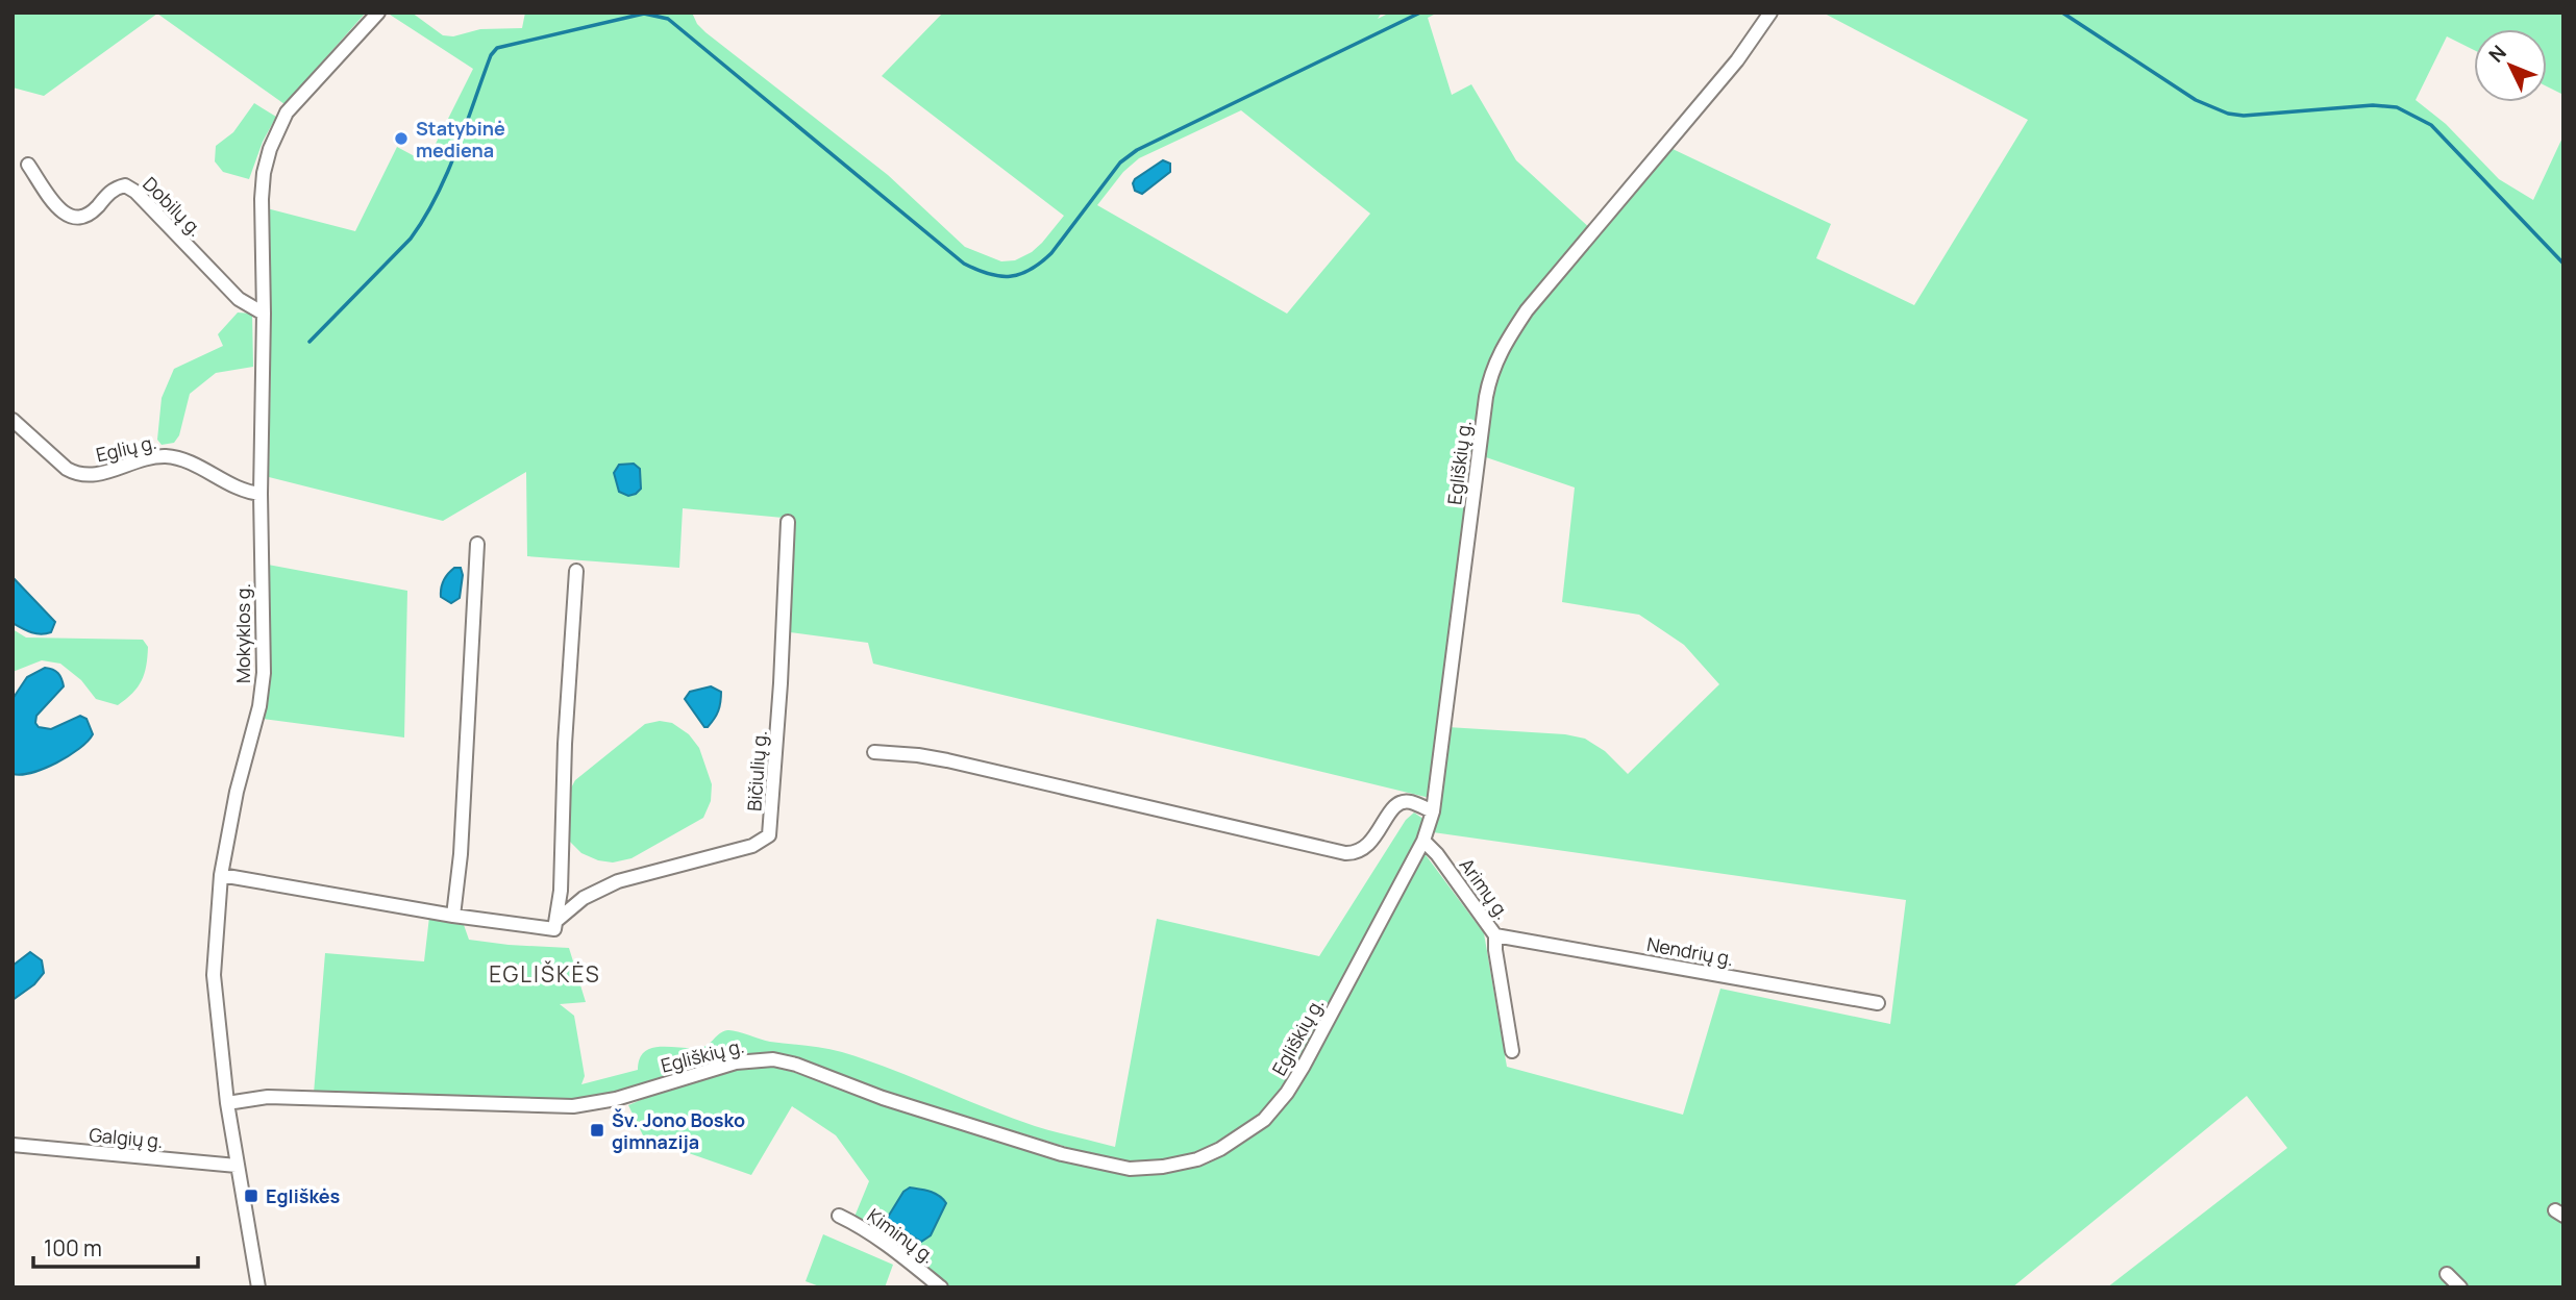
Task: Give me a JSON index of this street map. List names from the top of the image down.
{
  "streets": {
    "street": [
      "Dobilų g.",
      "Eglių g.",
      "Egliškių g.",
      "Mokyklos g.",
      "Bičiulių g.",
      "Arimų g.",
      "Nendrių g.",
      "Galgių g.",
      "Kiminų g."
    ]
  },
  "crossings": [
    ["Dobilų g.", "Mokyklos g."],
    ["Eglių g.", "Mokyklos g."],
    ["Egliškių g.", "Mokyklos g."],
    ["Egliškių g.", "Arimų g."],
    ["Mokyklos g.", "Galgių g."],
    ["Arimų g.", "Nendrių g."]
  ],
  "districts": ["EGLIŠKĖS"],
  "places": {
    "other": ["Statybinė mediena"],
    "transit": ["Šv. Jono Bosko gimnazija", "Egliškės"]
  },
  "scale_bar": "100 m",
  "north": "top left"
}
